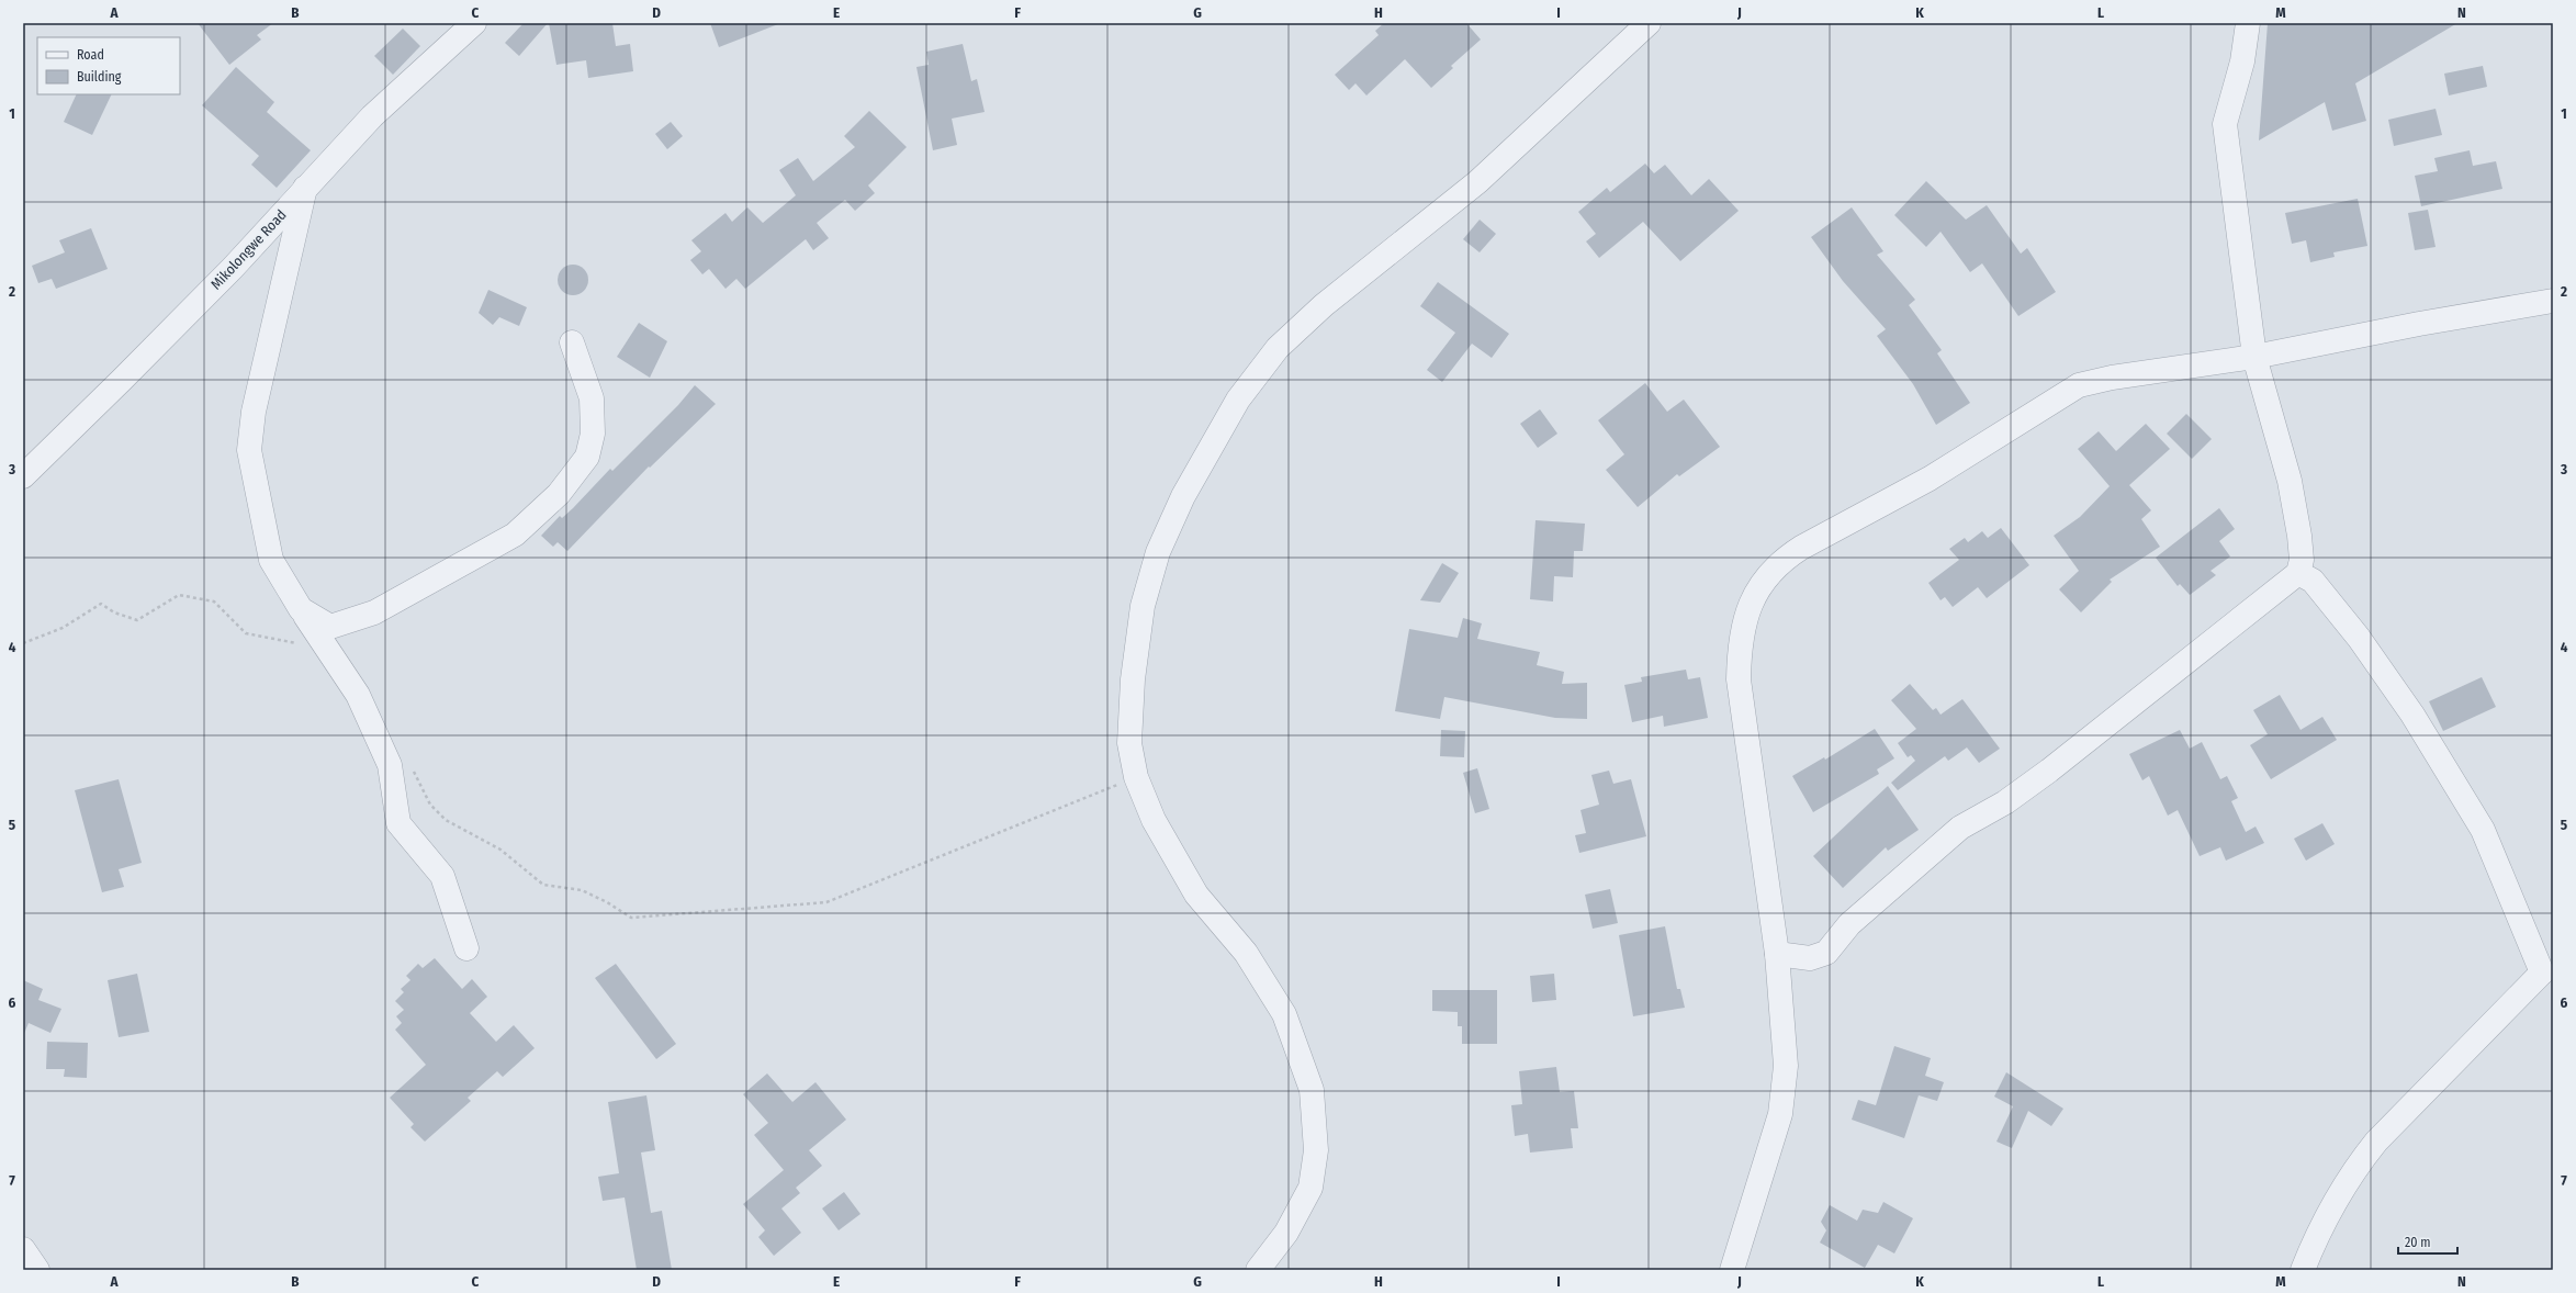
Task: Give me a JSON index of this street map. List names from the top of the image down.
{
  "streets": {
    "street": ["Mikolongwe Road"]
  },
  "legend": ["Road", "Building"],
  "scale_bar": "20 m",
  "grid": {
    "columns": [
      "A",
      "B",
      "C",
      "D",
      "E",
      "F",
      "G",
      "H",
      "I",
      "J",
      "K",
      "L",
      "M",
      "N"
    ],
    "rows": [
      "1",
      "2",
      "3",
      "4",
      "5",
      "6",
      "7"
    ]
  }
}
